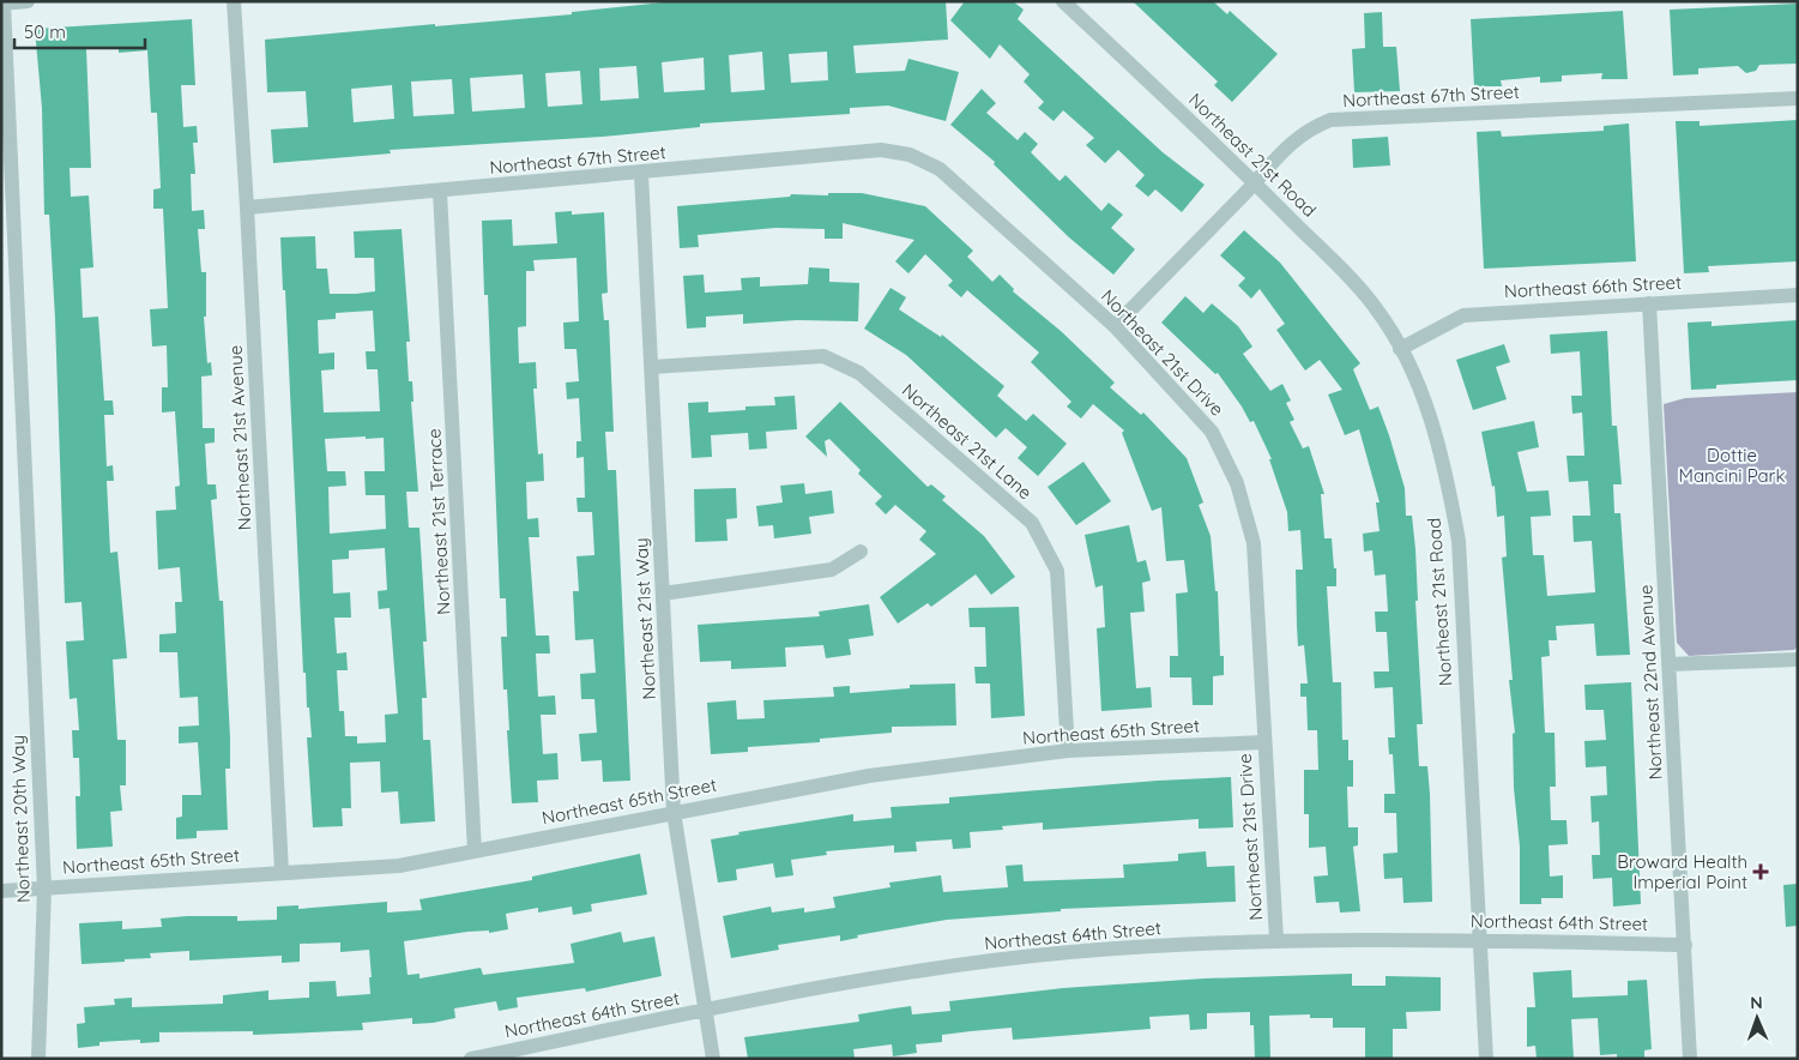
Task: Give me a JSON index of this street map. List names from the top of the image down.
{
  "streets": {
    "street": [
      "Northeast 67th Street",
      "Northeast 21st Road",
      "Northeast 66th Street",
      "Northeast 21st Drive",
      "Northeast 21st Avenue",
      "Northeast 21st Lane",
      "Northeast 21st Terrace",
      "Northeast 21st Way",
      "Northeast 22nd Avenue",
      "Northeast 65th Street",
      "Northeast 20th Way",
      "Northeast 64th Street"
    ]
  },
  "crossings": [
    ["Northeast 67th Street", "Northeast 21st Road"],
    ["Northeast 67th Street", "Northeast 21st Drive"],
    ["Northeast 67th Street", "Northeast 21st Avenue"],
    ["Northeast 67th Street", "Northeast 21st Terrace"],
    ["Northeast 67th Street", "Northeast 21st Way"],
    ["Northeast 21st Road", "Northeast 66th Street"],
    ["Northeast 21st Road", "Northeast 64th Street"],
    ["Northeast 66th Street", "Northeast 22nd Avenue"],
    ["Northeast 21st Drive", "Northeast 65th Street"],
    ["Northeast 21st Drive", "Northeast 64th Street"],
    ["Northeast 21st Avenue", "Northeast 65th Street"],
    ["Northeast 21st Lane", "Northeast 21st Way"],
    ["Northeast 21st Lane", "Northeast 65th Street"],
    ["Northeast 21st Terrace", "Northeast 65th Street"],
    ["Northeast 21st Way", "Northeast 65th Street"],
    ["Northeast 21st Way", "Northeast 64th Street"],
    ["Northeast 22nd Avenue", "Northeast 64th Street"],
    ["Northeast 65th Street", "Northeast 20th Way"]
  ],
  "parks": ["Dottie Mancini Park"],
  "places": {
    "health": ["Broward Health Imperial Point"]
  },
  "scale_bar": "50 m",
  "north": "top"
}
